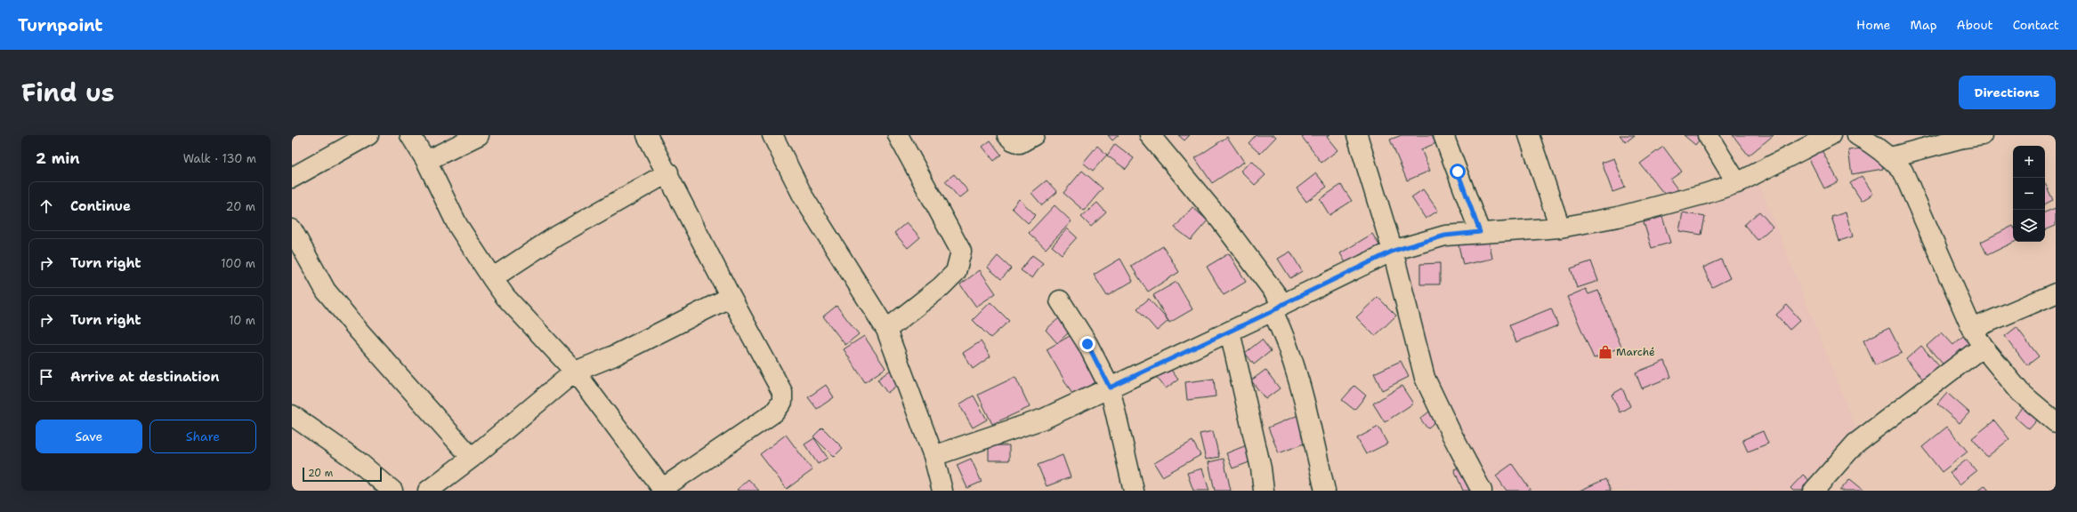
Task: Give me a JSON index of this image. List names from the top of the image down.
{
  "places": {
    "shop": ["Marché"]
  },
  "scale_bar": "20 m",
  "page": {
    "header": "Turnpoint",
    "nav": [
      "Home",
      "Map",
      "About",
      "Contact"
    ],
    "title": "Find us",
    "buttons": [
      "Directions",
      ["Save", "Share"]
    ],
    "heading": ["2 min", "Walk · 130 m"],
    "map_buttons": ["+", "−"],
    "list": [
      ["Continue", "20 m"],
      ["Turn right", "100 m"],
      ["Turn right", "10 m"],
      "Arrive at destination"
    ],
    "scale": "20 m"
  }
}
